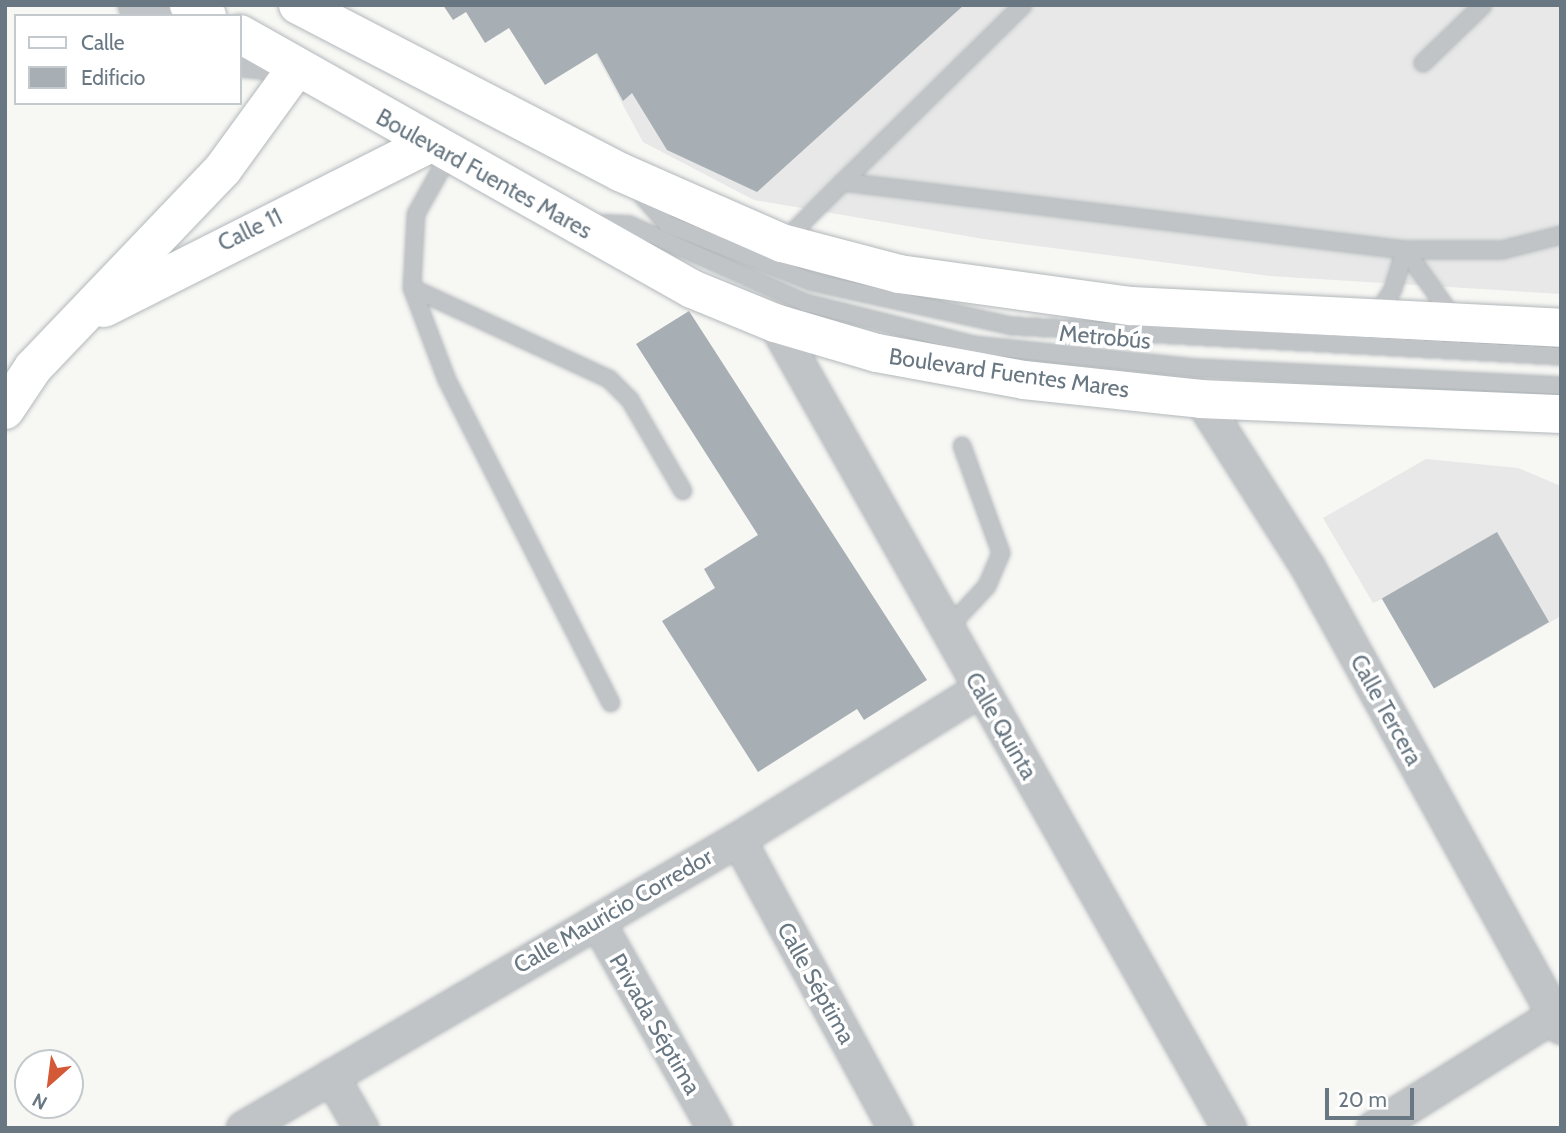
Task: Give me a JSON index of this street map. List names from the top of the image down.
{
  "streets": {
    "main road": ["Boulevard Fuentes Mares", "Calle 11"],
    "street": [
      "Calle Tercera",
      "Calle Quinta",
      "Calle Mauricio Corredor",
      "Calle Séptima",
      "Privada Séptima"
    ],
    "lane": ["Metrobús"]
  },
  "crossings": [
    ["Boulevard Fuentes Mares", "Calle 11"],
    ["Boulevard Fuentes Mares", "Metrobús"],
    ["Boulevard Fuentes Mares", "Calle Tercera"],
    ["Boulevard Fuentes Mares", "Calle Quinta"],
    ["Calle Quinta", "Calle Mauricio Corredor"],
    ["Calle Mauricio Corredor", "Calle Séptima"],
    ["Calle Mauricio Corredor", "Privada Séptima"]
  ],
  "legend": ["Calle", "Edificio"],
  "scale_bar": "20 m",
  "north": "bottom left"
}
